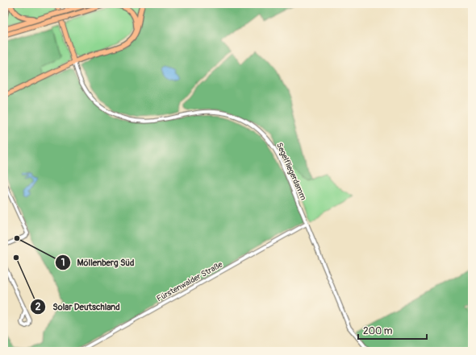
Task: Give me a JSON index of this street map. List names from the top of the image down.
{
  "streets": {
    "main road": ["Segelfliegerdamm"],
    "street": ["Fürstenwalder Straße"]
  },
  "crossings": [
    ["Segelfliegerdamm", "Fürstenwalder Straße"]
  ],
  "places": ["Möllenberg Süd", "Solar Deutschland"],
  "scale_bar": "200 m"
}
